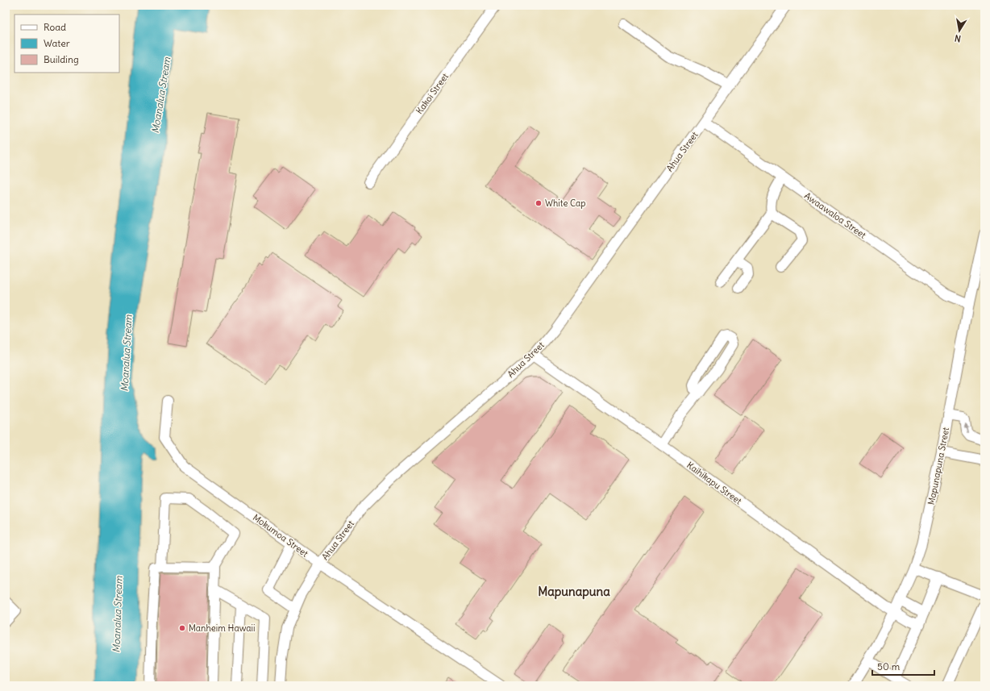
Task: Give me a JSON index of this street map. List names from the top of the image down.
{
  "streets": {
    "street": [
      "Kakoi Street",
      "Ahua Street",
      "Awaawaloa Street",
      "Mapunapuna Street",
      "Kaihikapu Street",
      "Mokumoa Street"
    ]
  },
  "crossings": [
    ["Ahua Street", "Awaawaloa Street"],
    ["Ahua Street", "Kaihikapu Street"],
    ["Ahua Street", "Mokumoa Street"],
    ["Awaawaloa Street", "Mapunapuna Street"],
    ["Mapunapuna Street", "Kaihikapu Street"]
  ],
  "districts": ["Mapunapuna"],
  "water": ["Moanalua Stream"],
  "places": ["White Cap", "Manheim Hawaii"],
  "legend": ["Road", "Water", "Building"],
  "scale_bar": "50 m",
  "north": "bottom"
}
